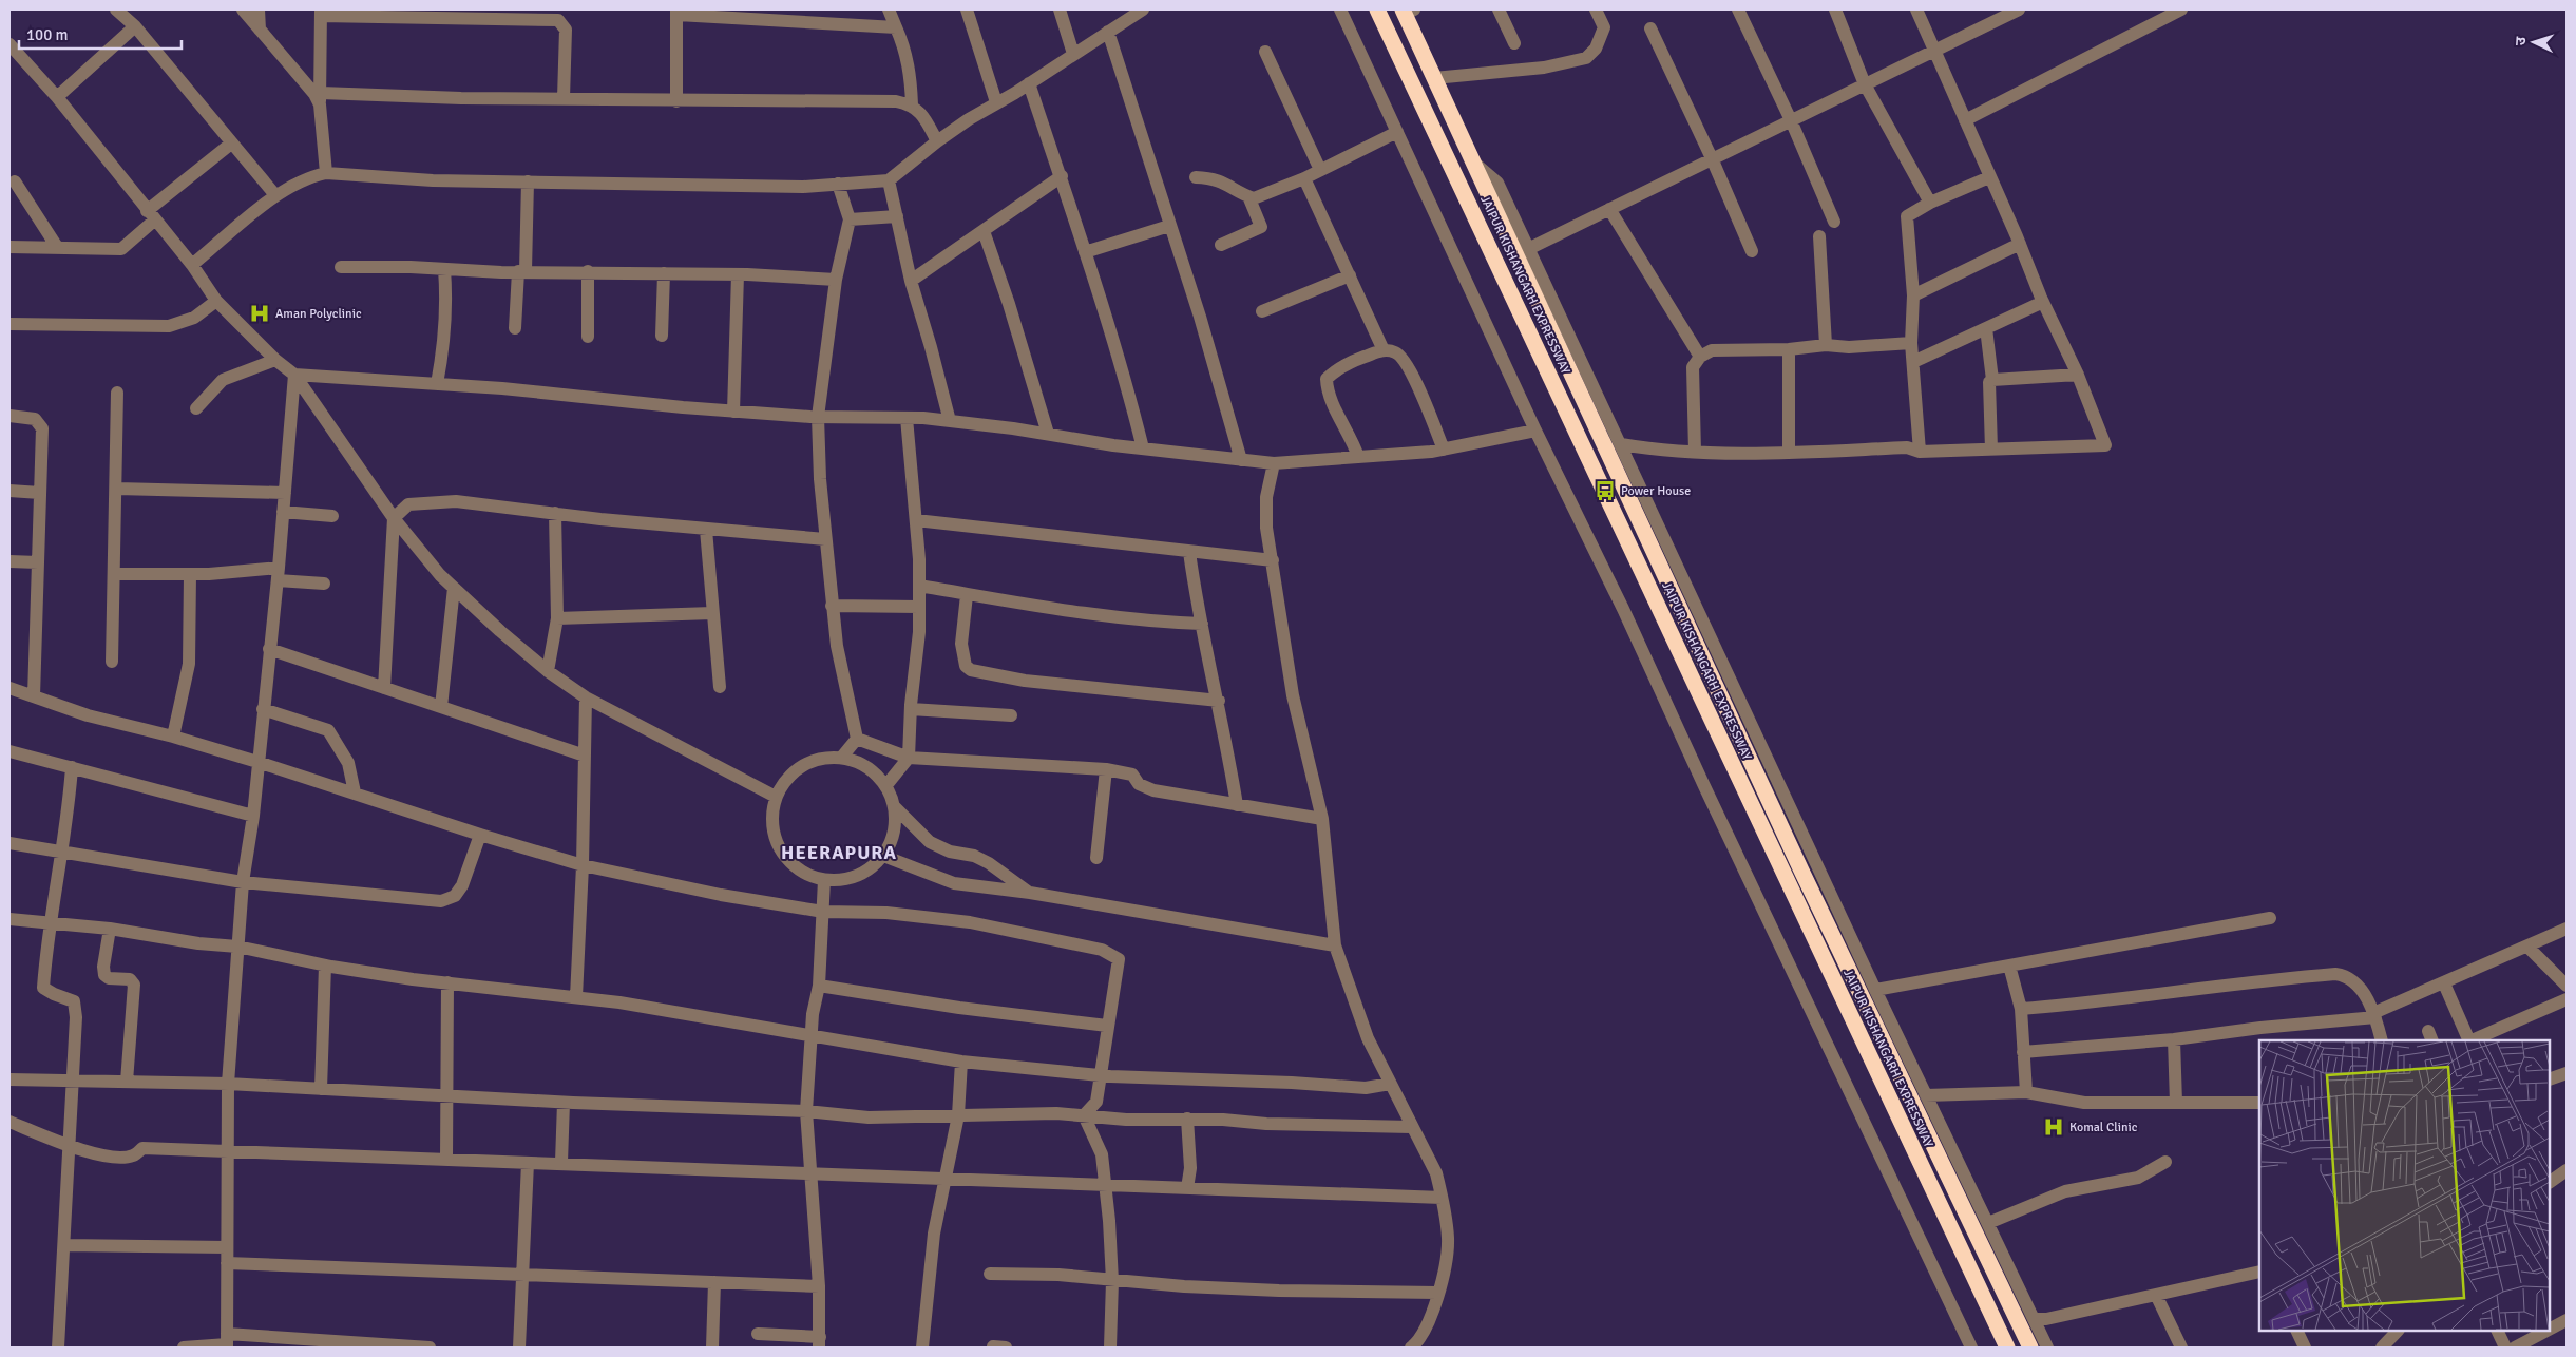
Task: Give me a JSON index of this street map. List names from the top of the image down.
{
  "streets": {
    "highway": ["JAIPUR KISHANGARH EXPRESSWAY"]
  },
  "districts": ["HEERAPURA"],
  "places": {
    "hospital": ["Aman Polyclinic", "Komal Clinic"],
    "bus stop": ["Power House"]
  },
  "scale_bar": "100 m",
  "north": "left"
}
